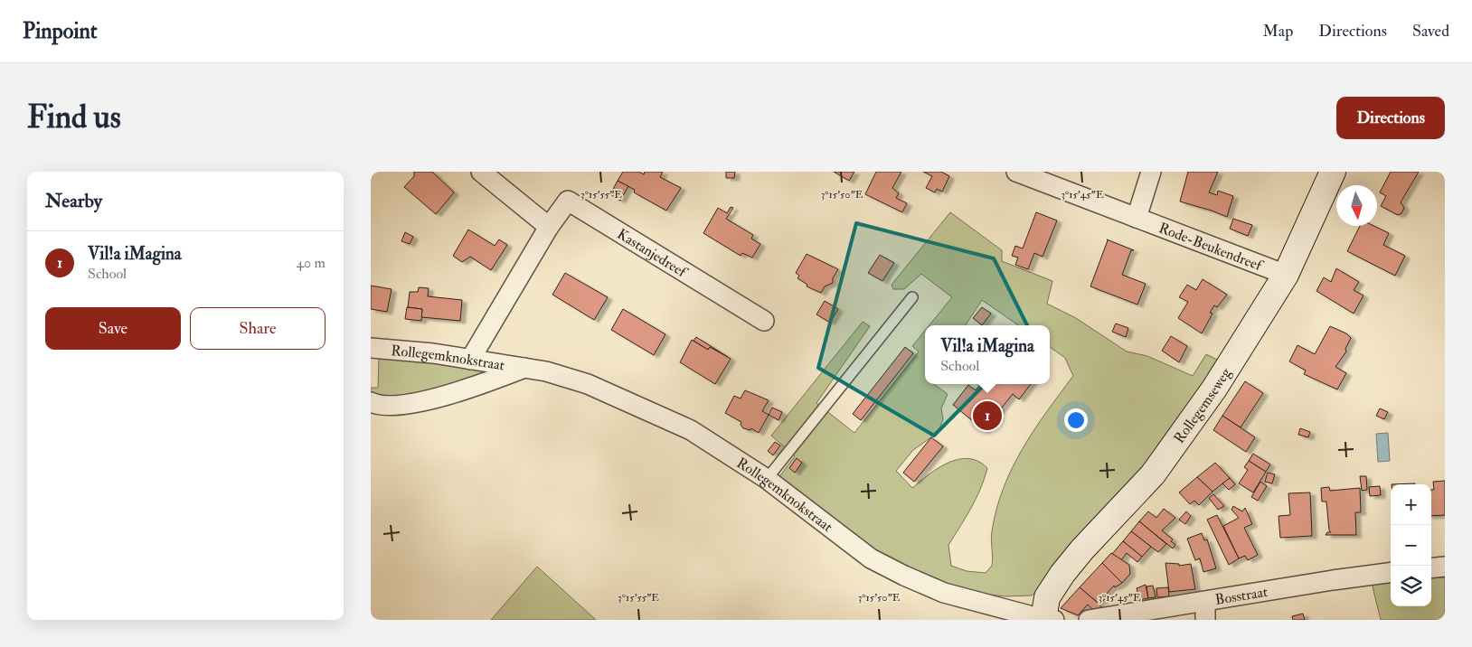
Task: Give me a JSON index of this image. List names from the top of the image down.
{
  "streets": {
    "street": [
      "Rode-Beukendreef",
      "Kastanjedreef",
      "Rollegemknokstraat",
      "Rollegemseweg",
      "Bosstraat"
    ]
  },
  "crossings": [
    ["Rode-Beukendreef", "Rollegemseweg"],
    ["Kastanjedreef", "Rollegemknokstraat"],
    ["Rollegemknokstraat", "Rollegemseweg"]
  ],
  "north": "bottom",
  "page": {
    "header": "Pinpoint",
    "nav": ["Map", "Directions", "Saved"],
    "buttons": [
      "Directions",
      ["Save", "Share"]
    ],
    "title": "Find us",
    "heading": "Nearby",
    "list": [
      {
        "mark": "1",
        "name": "Vil!a iMagina",
        "note": "School",
        "value": "40 m"
      }
    ],
    "popup": ["Vil!a iMagina", "School"],
    "pins": "1",
    "map_buttons": ["+", "−"]
  },
  "coordinates": ["3°15'55\"E", "3°15'50\"E", "3°15'45\"E"]
}
